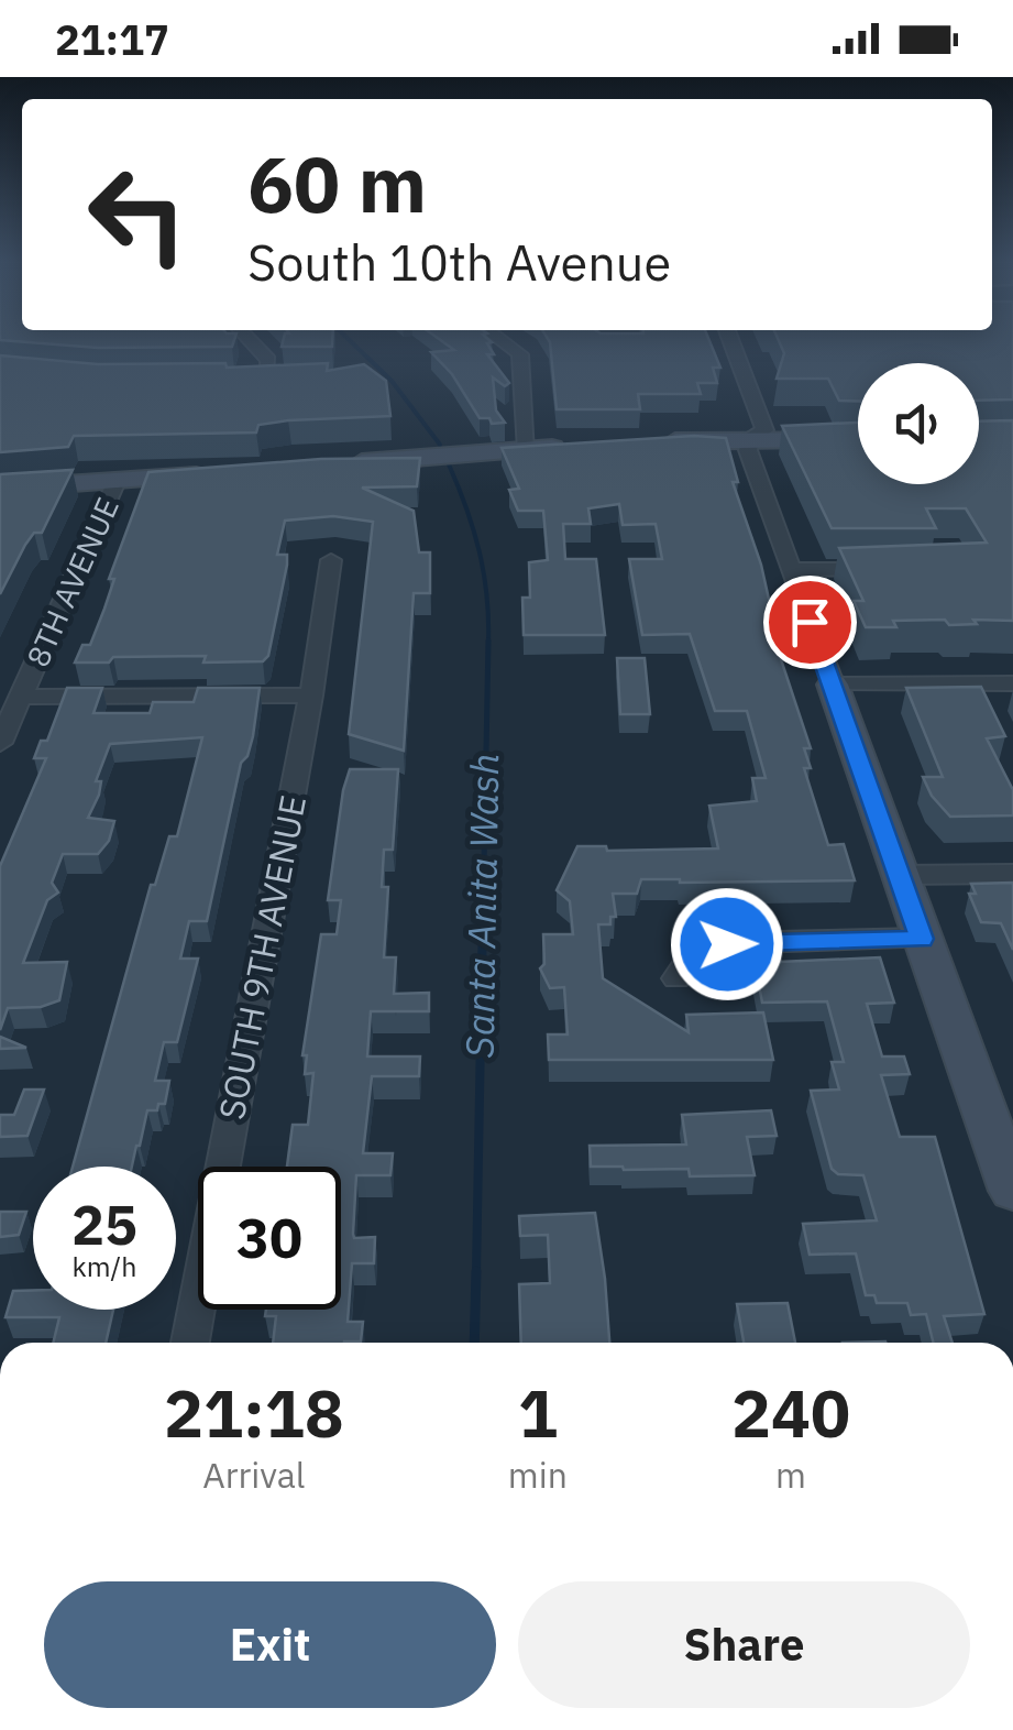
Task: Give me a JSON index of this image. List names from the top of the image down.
{
  "streets": {
    "street": ["8TH AVENUE", "SOUTH 9TH AVENUE"]
  },
  "water": ["Santa Anita Wash"],
  "page": {
    "status": "21:17",
    "turn": ["60 m", "South 10th Avenue"],
    "speed": "25 km/h",
    "limit": "30",
    "eta": [
      "21:18",
      "Arrival",
      "1",
      "min",
      "240",
      "m"
    ],
    "buttons": ["Exit", "Share"]
  }
}
